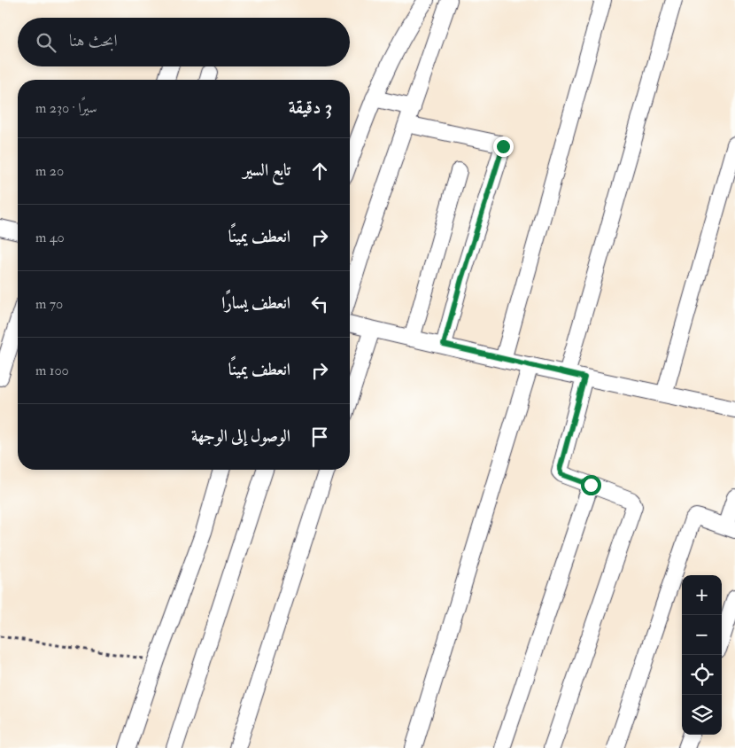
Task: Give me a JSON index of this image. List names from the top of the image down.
{
  "page": {
    "search": "ابحث هنا",
    "heading": ["3 دقيقة", "سيرًا · 230 m"],
    "list": [
      ["تابع السير", "20 m"],
      ["انعطف يمينًا", "40 m"],
      ["انعطف يسارًا", "70 m"],
      ["انعطف يمينًا", "100 m"],
      "الوصول إلى الوجهة"
    ],
    "map_buttons": ["+", "−"]
  }
}
